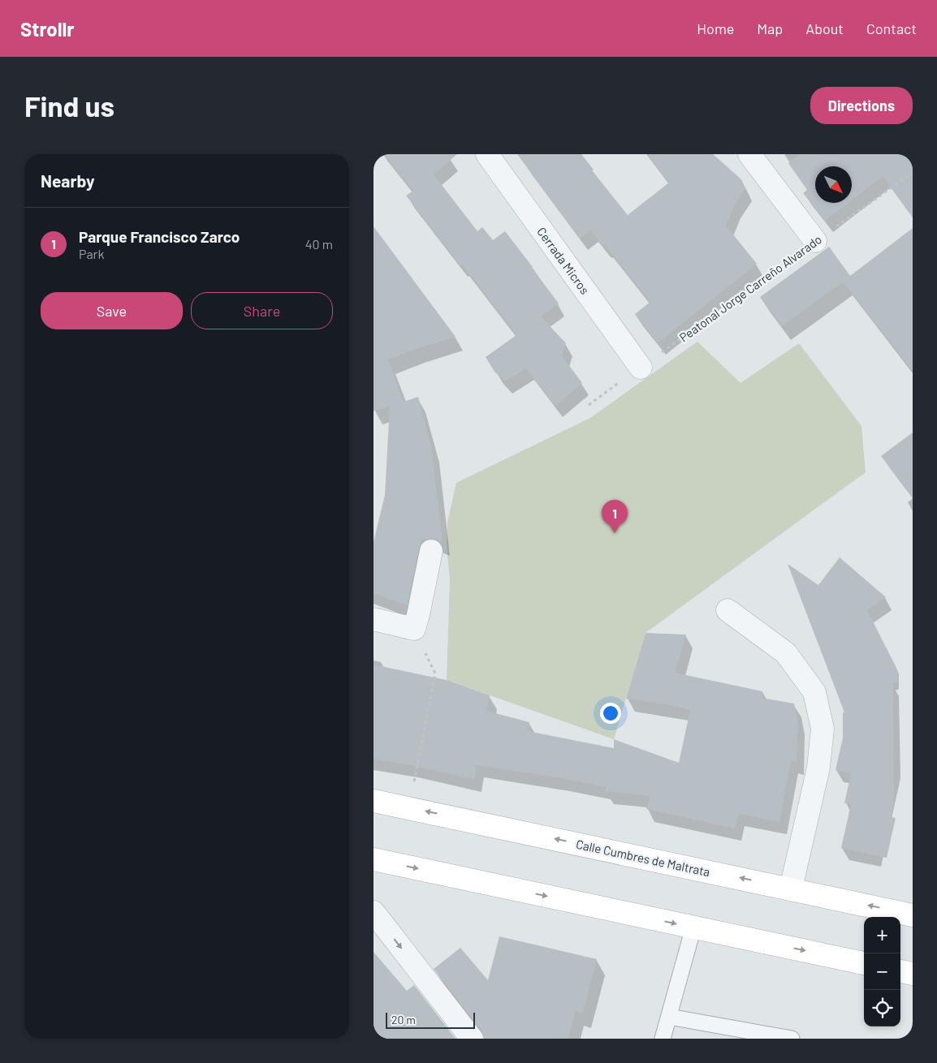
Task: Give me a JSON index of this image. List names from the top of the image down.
{
  "streets": {
    "main road": ["Calle Cumbres de Maltrata"],
    "street": ["Cerrada Micros"],
    "path": ["Peatonal Jorge Carreño Alvarado"]
  },
  "crossings": [
    ["Cerrada Micros", "Peatonal Jorge Carreño Alvarado"]
  ],
  "scale_bar": "20 m",
  "north": "bottom right",
  "page": {
    "header": "Strollr",
    "nav": [
      "Home",
      "Map",
      "About",
      "Contact"
    ],
    "buttons": [
      "Directions",
      ["Save", "Share"]
    ],
    "title": "Find us",
    "heading": "Nearby",
    "list": [
      {
        "mark": "1",
        "name": "Parque Francisco Zarco",
        "note": "Park",
        "value": "40 m"
      }
    ],
    "pins": "1",
    "map_buttons": ["+", "−"],
    "scale": "20 m"
  }
}
